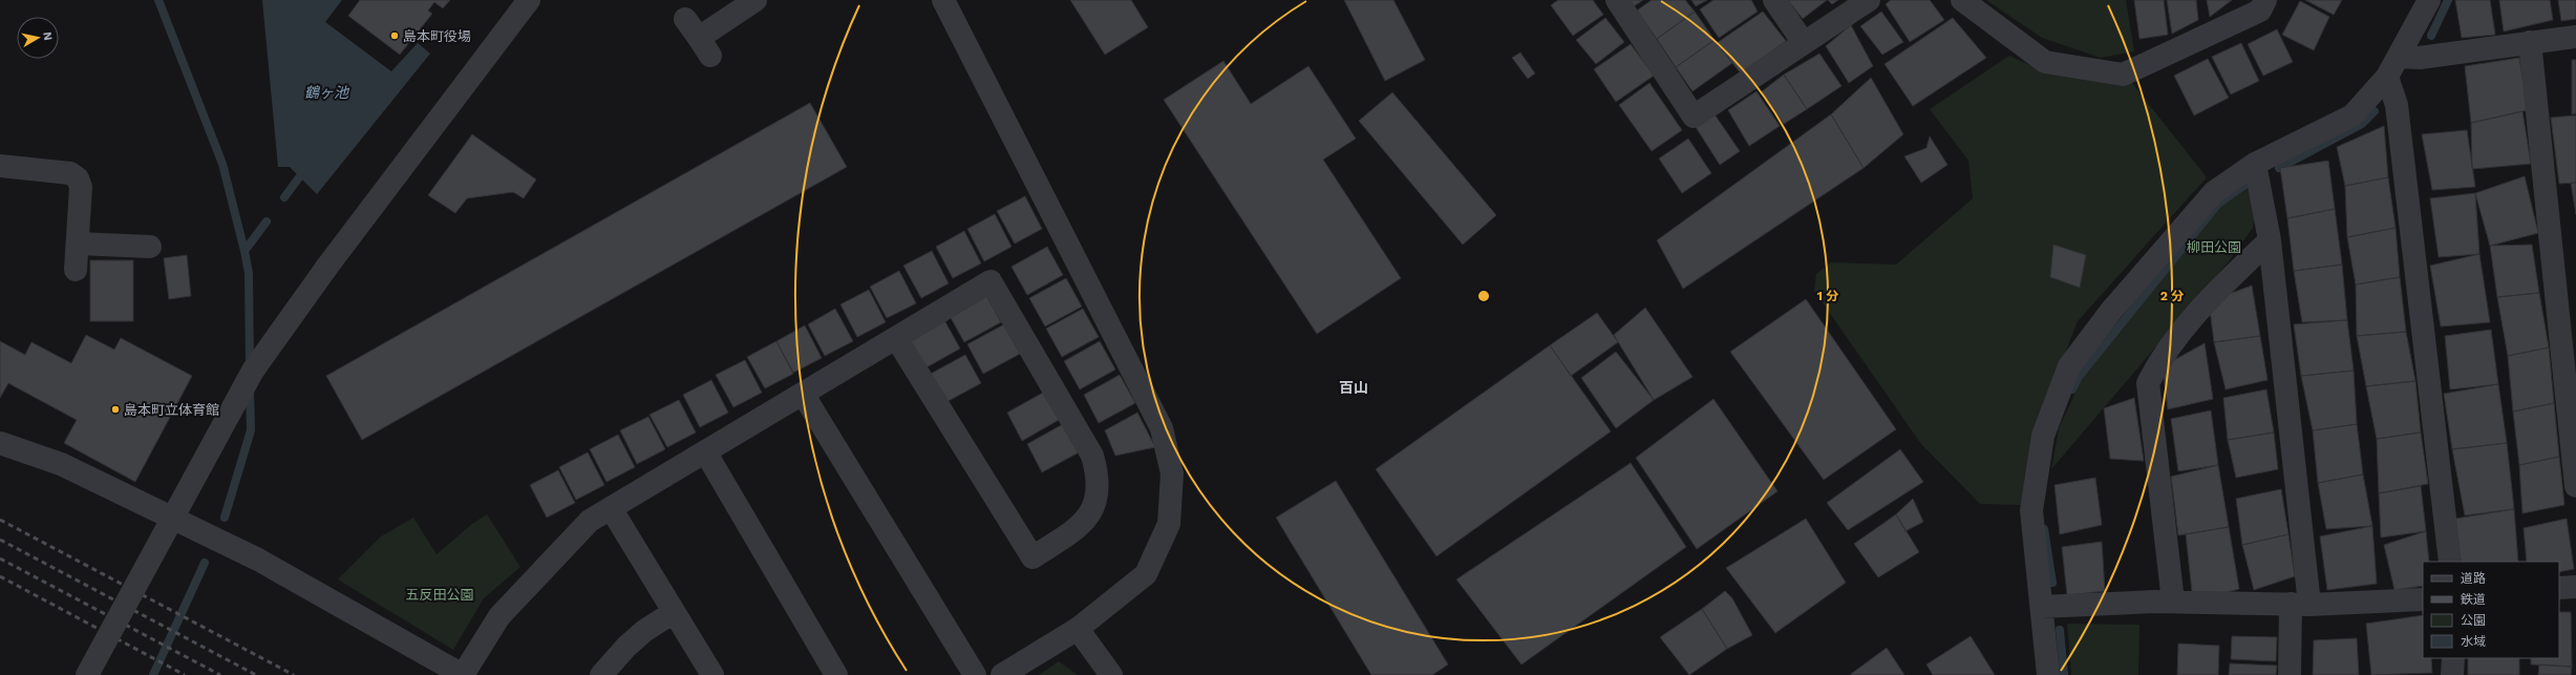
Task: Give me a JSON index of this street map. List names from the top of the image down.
{
  "districts": ["百山"],
  "water": ["鶴ヶ池"],
  "parks": ["柳田公園", "五反田公園"],
  "places": ["島本町役場", "島本町立体育館"],
  "legend": [
    "道路",
    "鉄道",
    "公園",
    "水域"
  ],
  "north": "right",
  "rings": ["1 分", "2 分"]
}
